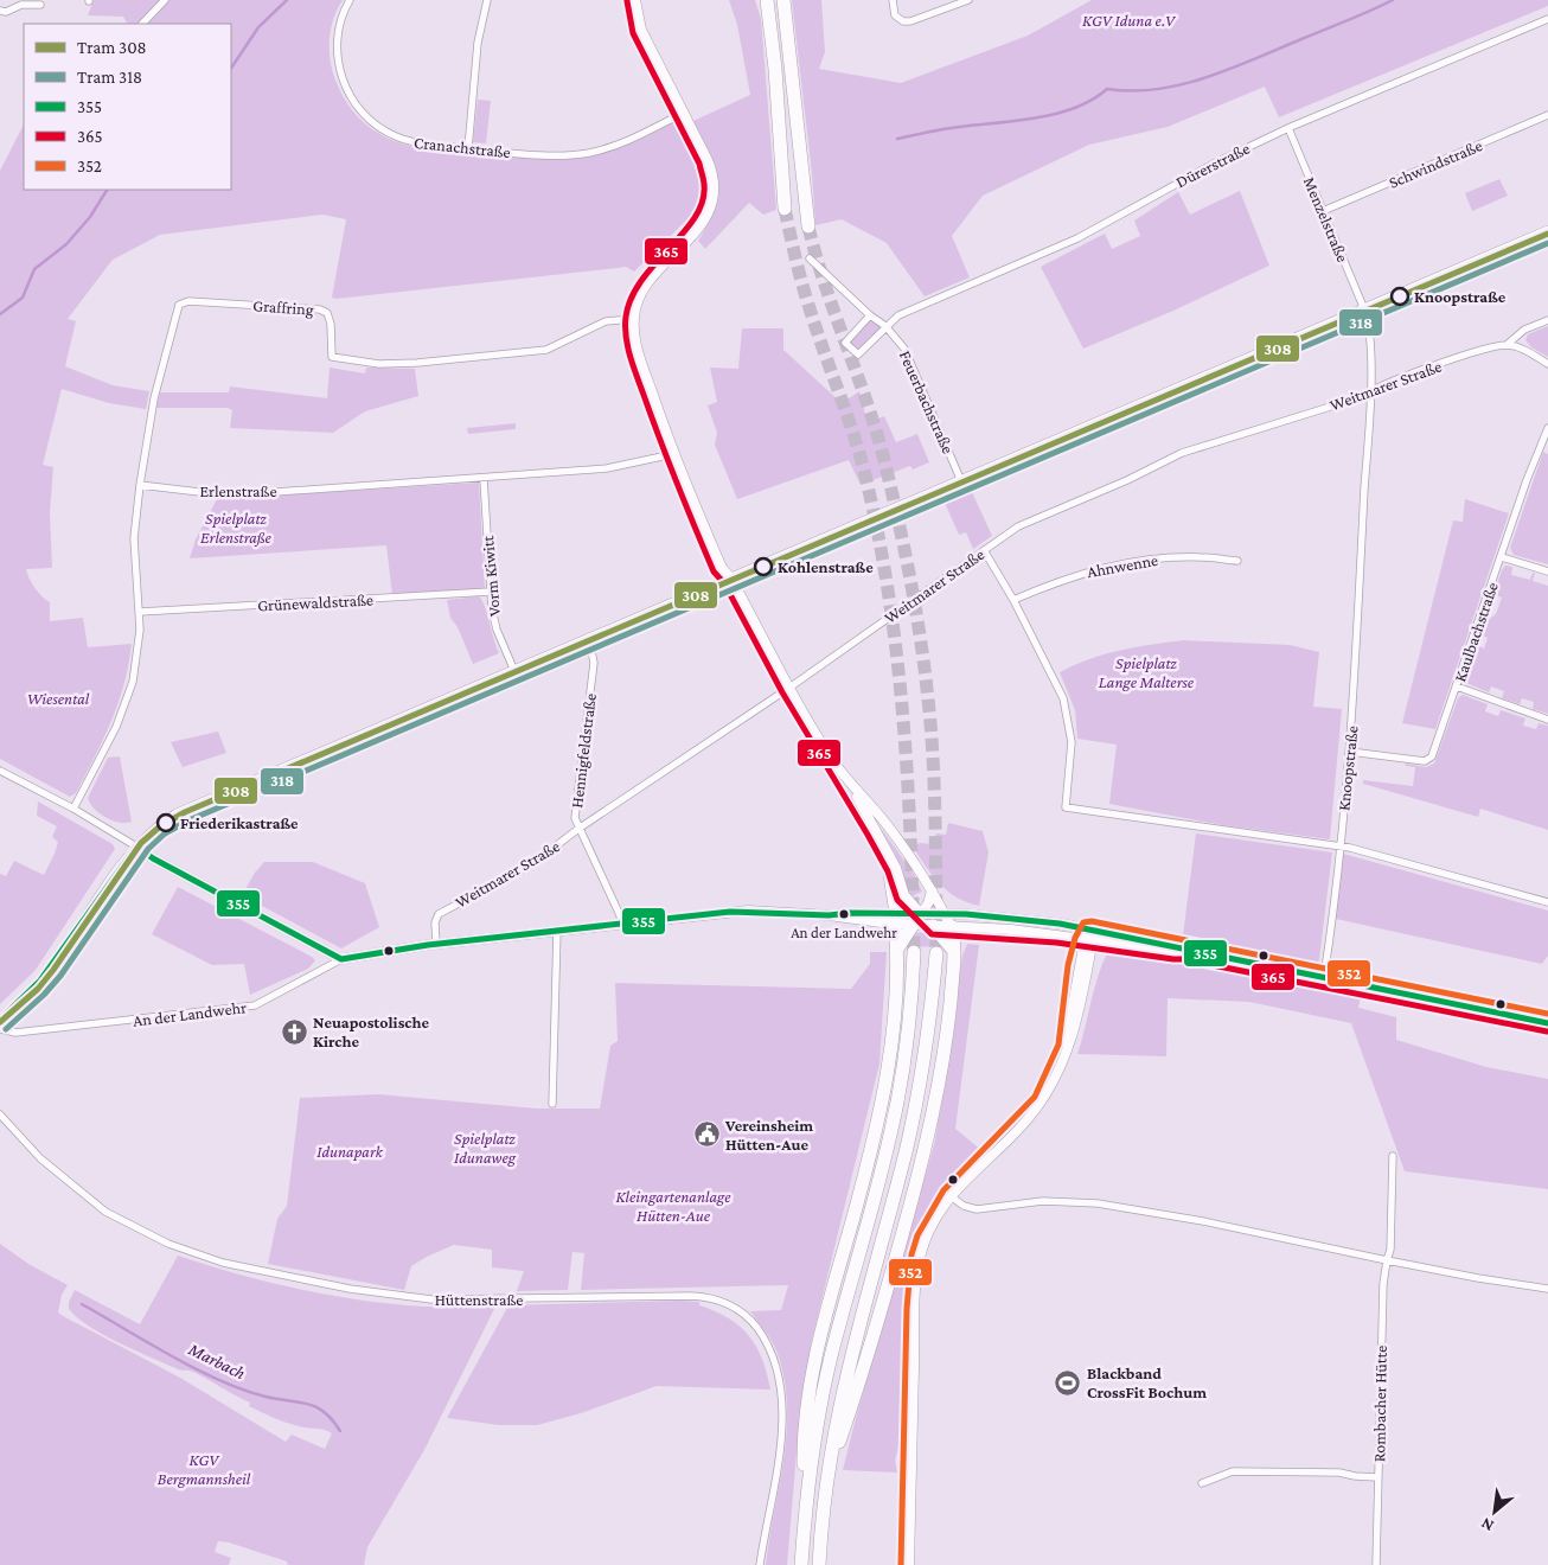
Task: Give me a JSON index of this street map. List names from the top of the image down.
{
  "streets": {
    "street": [
      "Cranachstraße",
      "Schwindstraße",
      "Dürerstraße",
      "Menzelstraße",
      "Graffring",
      "Weitmarer Straße",
      "Feuerbachstraße",
      "Erlenstraße",
      "Ahnwenne",
      "Vorm Kiwitt",
      "Grünewaldstraße",
      "Kaulbachstraße",
      "Hennigfeldstraße",
      "Knoopstraße",
      "An der Landwehr",
      "Hüttenstraße",
      "Rombacher Hütte"
    ]
  },
  "crossings": [
    ["Schwindstraße", "Menzelstraße"],
    ["Dürerstraße", "Menzelstraße"],
    ["Dürerstraße", "Feuerbachstraße"],
    ["Menzelstraße", "Knoopstraße"],
    ["Graffring", "Erlenstraße"],
    ["Weitmarer Straße", "Hennigfeldstraße"],
    ["Weitmarer Straße", "Knoopstraße"],
    ["Weitmarer Straße", "An der Landwehr"],
    ["Erlenstraße", "Vorm Kiwitt"],
    ["Vorm Kiwitt", "Grünewaldstraße"],
    ["Kaulbachstraße", "Knoopstraße"],
    ["Hennigfeldstraße", "An der Landwehr"]
  ],
  "water": ["Marbach"],
  "parks": [
    "KGV Iduna e.V",
    "Spielplatz Erlenstraße",
    "Spielplatz Lange Malterse",
    "Wiesental",
    "Spielplatz Idunaweg",
    "Idunapark",
    "Kleingartenanlage Hütten-Aue",
    "KGV Bergmannsheil"
  ],
  "places": {
    "other": [
      "Knoopstraße",
      "Kohlenstraße",
      "Friederikastraße",
      "An der Landwehr"
    ],
    "church": ["Neuapostolische Kirche"],
    "public building": ["Vereinsheim Hütten-Aue"],
    "sports": ["Blackband CrossFit Bochum"]
  },
  "lines": [
    "transit line 365",
    "tram line 308",
    "tram line 318",
    "transit line 355",
    "transit line 352"
  ],
  "legend": [
    "Tram 308",
    "Tram 318",
    "355",
    "365",
    "352"
  ],
  "north": "bottom left"
}
